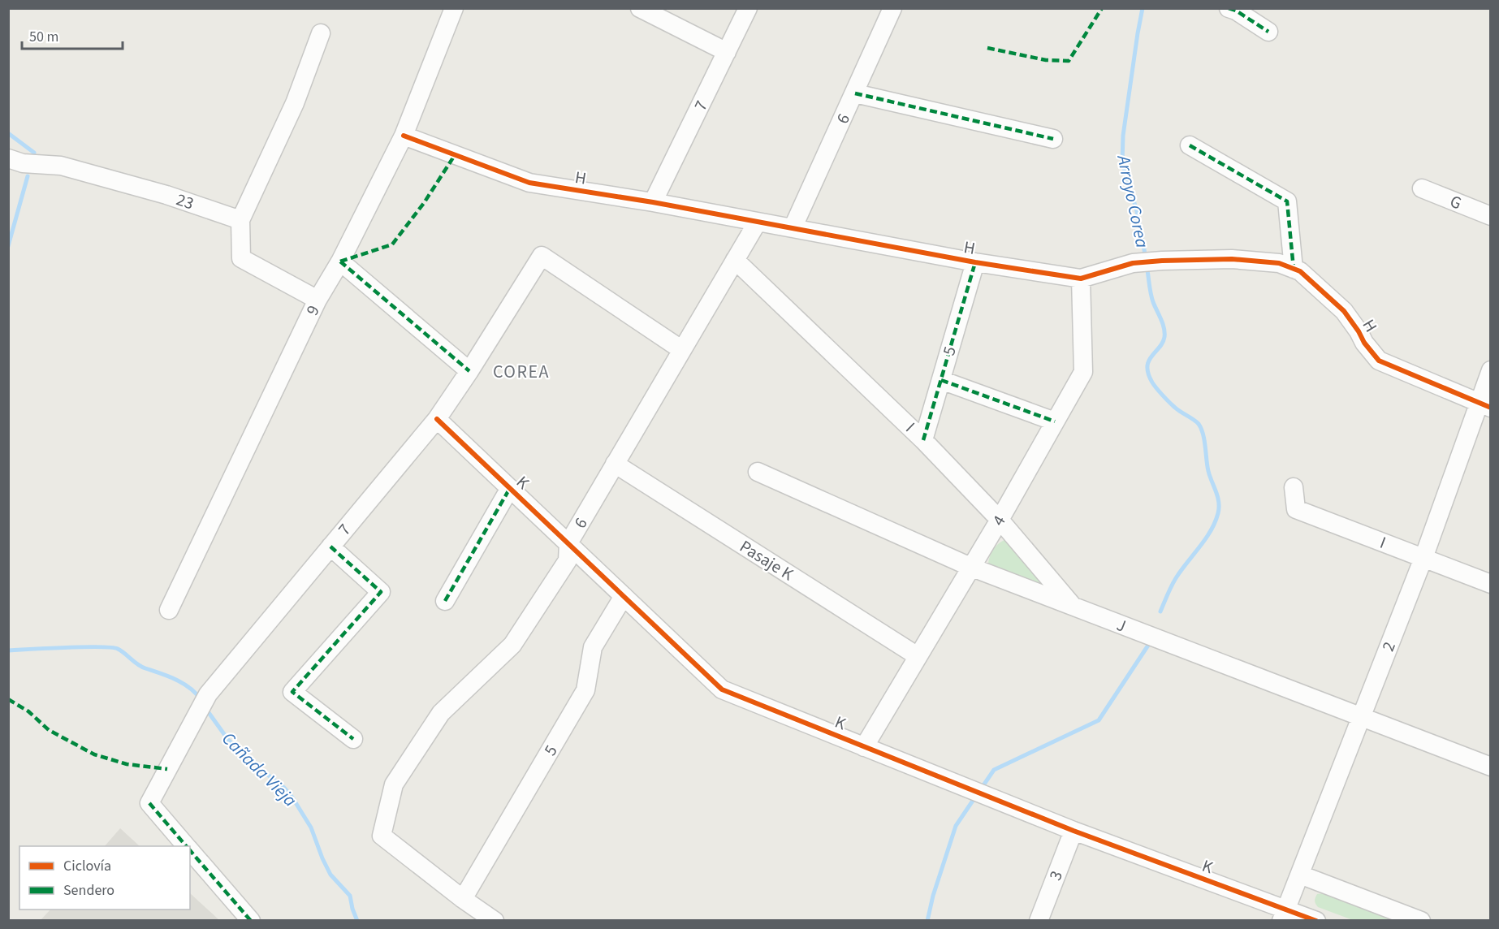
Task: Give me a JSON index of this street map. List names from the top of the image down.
{
  "streets": {
    "street": [
      "7",
      "6",
      "H",
      "23",
      "G",
      "9",
      "5",
      "I",
      "K",
      "4",
      "Pasaje K",
      "J",
      "2",
      "3"
    ]
  },
  "crossings": [
    ["7", "6"],
    ["7", "H"],
    ["7", "K"],
    ["6", "H"],
    ["6", "5"],
    ["6", "I"],
    ["6", "K"],
    ["6", "Pasaje K"],
    ["H", "9"],
    ["H", "5"],
    ["H", "4"],
    ["H", "2"],
    ["5", "I"],
    ["5", "K"],
    ["I", "4"],
    ["I", "J"],
    ["I", "2"],
    ["K", "4"],
    ["K", "2"],
    ["K", "3"],
    ["4", "Pasaje K"],
    ["4", "J"],
    ["J", "2"]
  ],
  "districts": ["COREA"],
  "water": ["Arroyo Corea", "Cañada Vieja"],
  "legend": ["Ciclovía", "Sendero"],
  "scale_bar": "50 m"
}
